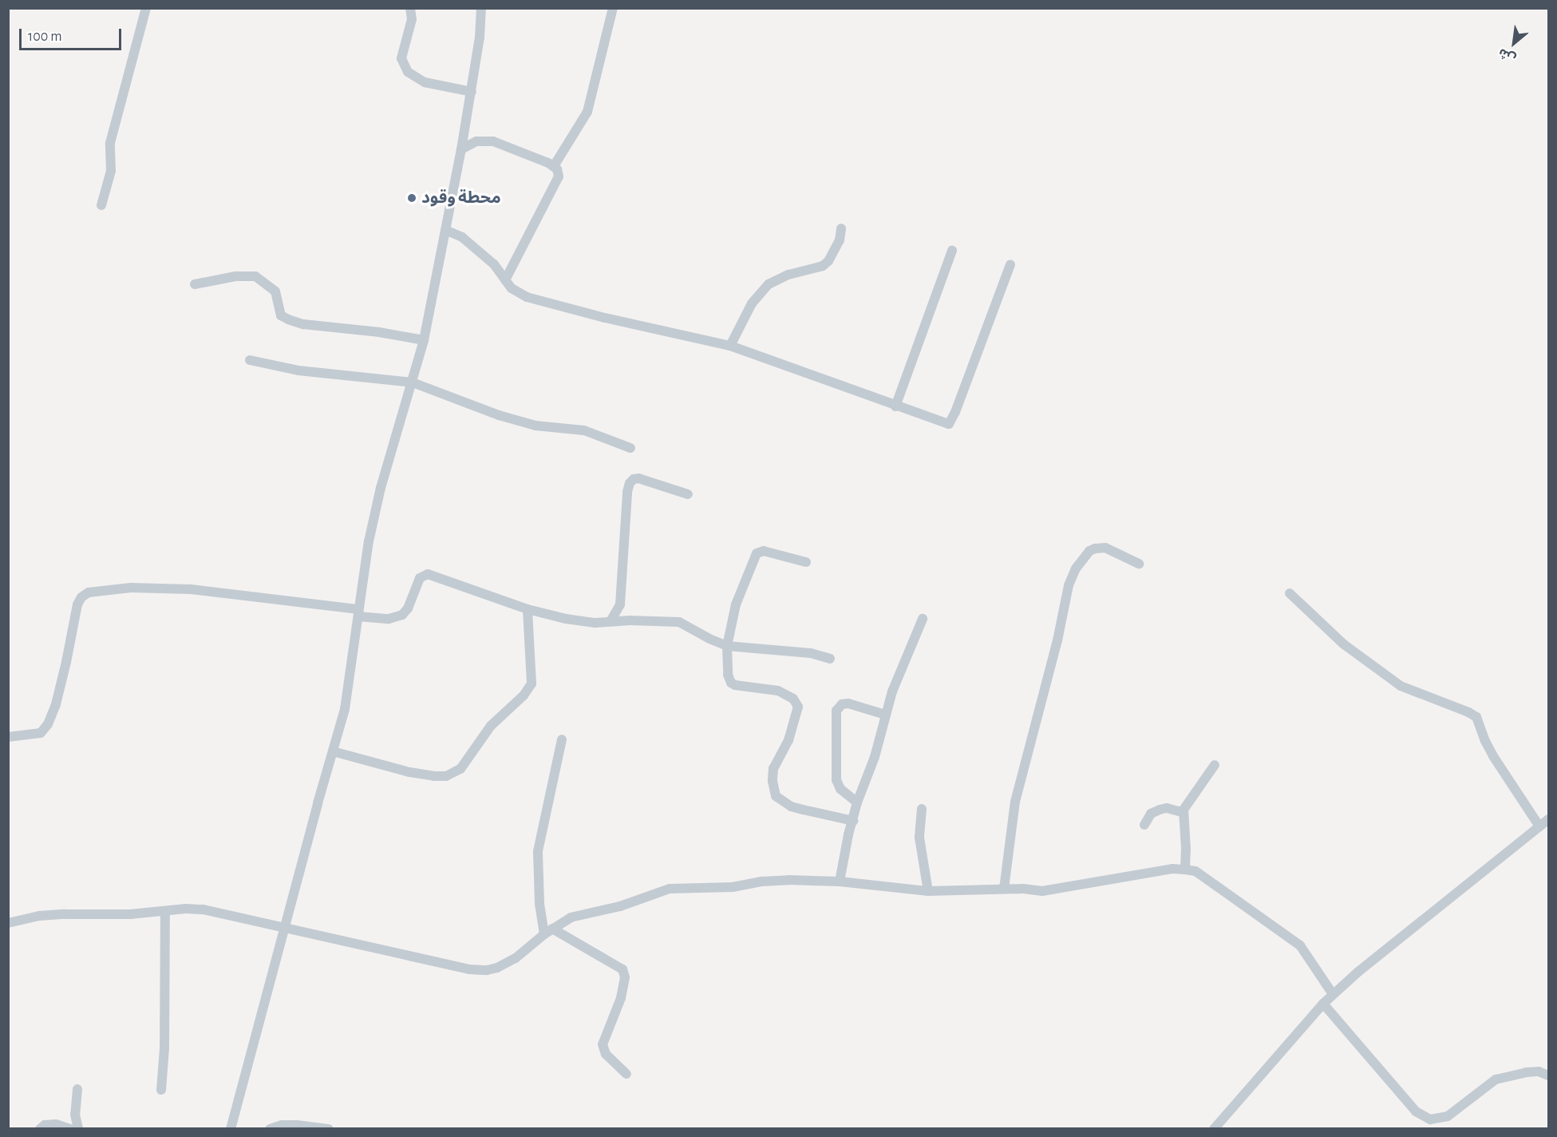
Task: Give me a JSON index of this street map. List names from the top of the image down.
{
  "places": ["محطة وقود"],
  "scale_bar": "100 m",
  "north": "bottom left"
}
